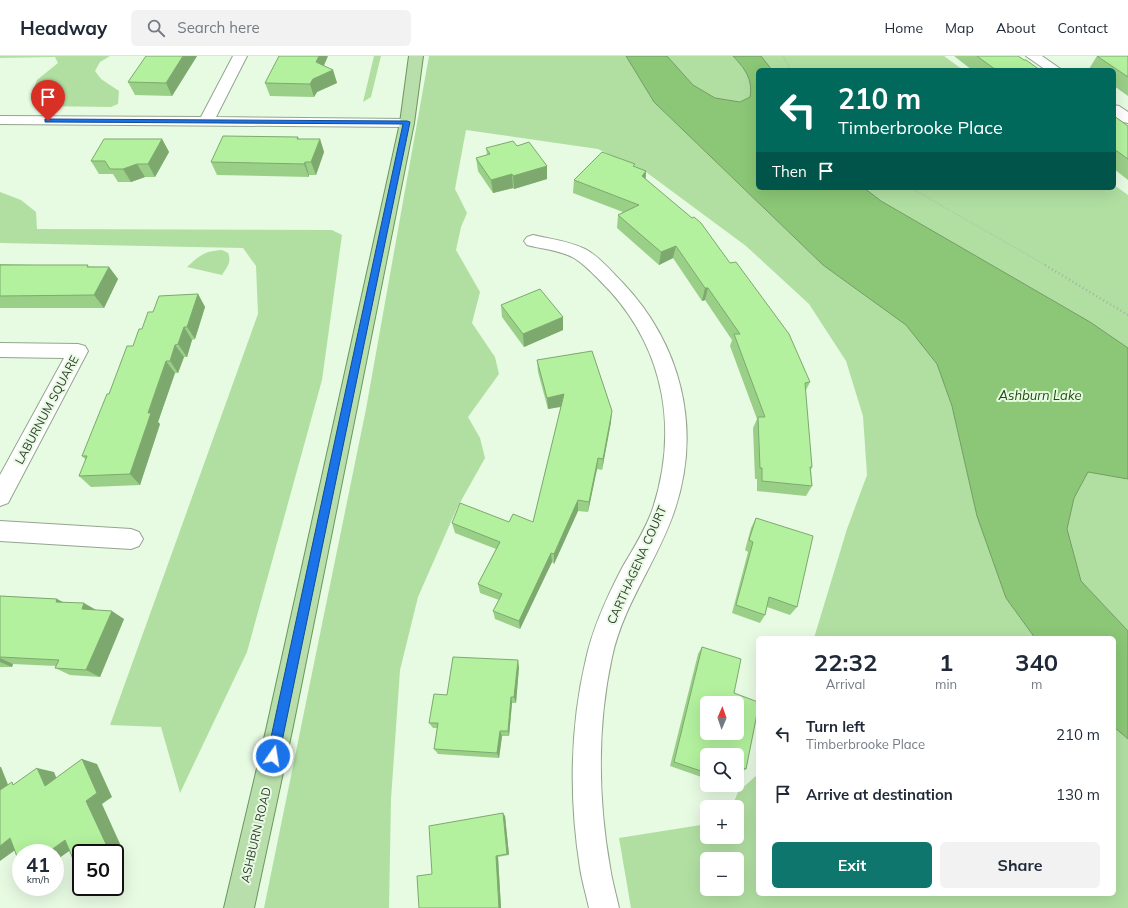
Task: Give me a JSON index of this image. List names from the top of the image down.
{
  "streets": {
    "main road": ["ASHBURN ROAD"],
    "street": ["LABURNUM SQUARE", "CARTHAGENA COURT"]
  },
  "water": ["Ashburn Lake"],
  "north": "top",
  "page": {
    "header": "Headway",
    "search": "Search here",
    "nav": [
      "Home",
      "Map",
      "About",
      "Contact"
    ],
    "turn": ["210 m", "Timberbrooke Place"],
    "then": "Then",
    "eta": [
      "22:32",
      "Arrival",
      "1",
      "min",
      "340",
      "m"
    ],
    "map_buttons": ["+", "−"],
    "list": [
      {
        "name": "Turn left",
        "note": "Timberbrooke Place",
        "value": "210 m"
      },
      {
        "name": "Arrive at destination",
        "value": "130 m"
      }
    ],
    "buttons": ["Exit", "Share"],
    "speed": "41 km/h",
    "limit": "50"
  }
}
